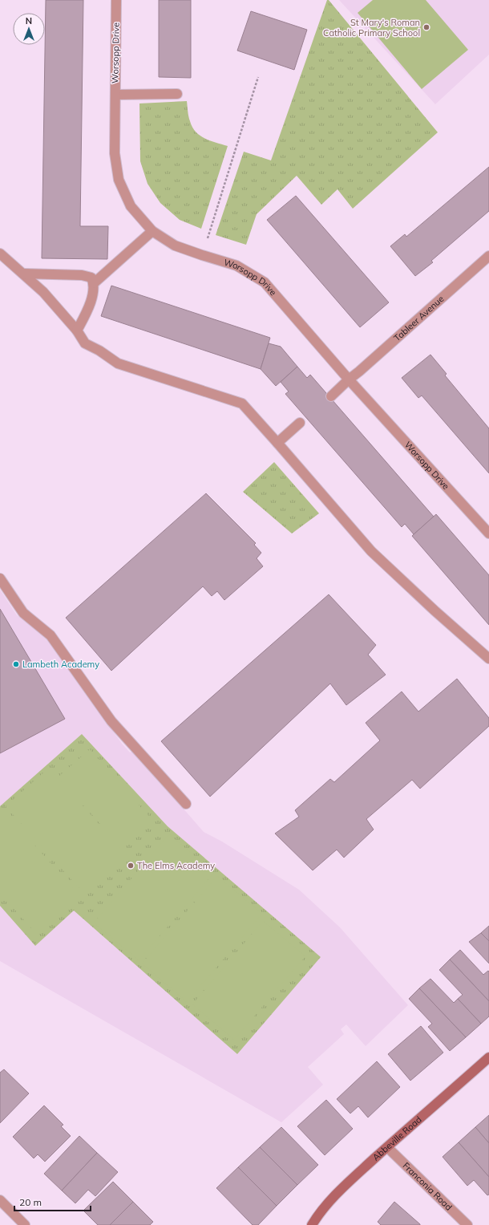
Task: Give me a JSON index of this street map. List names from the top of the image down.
{
  "streets": {
    "street": [
      "Worsopp Drive",
      "Tableer Avenue",
      "Abbeville Road",
      "Franconia Road"
    ]
  },
  "crossings": [
    ["Worsopp Drive", "Tableer Avenue"],
    ["Abbeville Road", "Franconia Road"]
  ],
  "places": ["St Mary's Roman Catholic Primary School", "Lambeth Academy", "The Elms Academy"],
  "scale_bar": "20 m",
  "north": "top"
}
